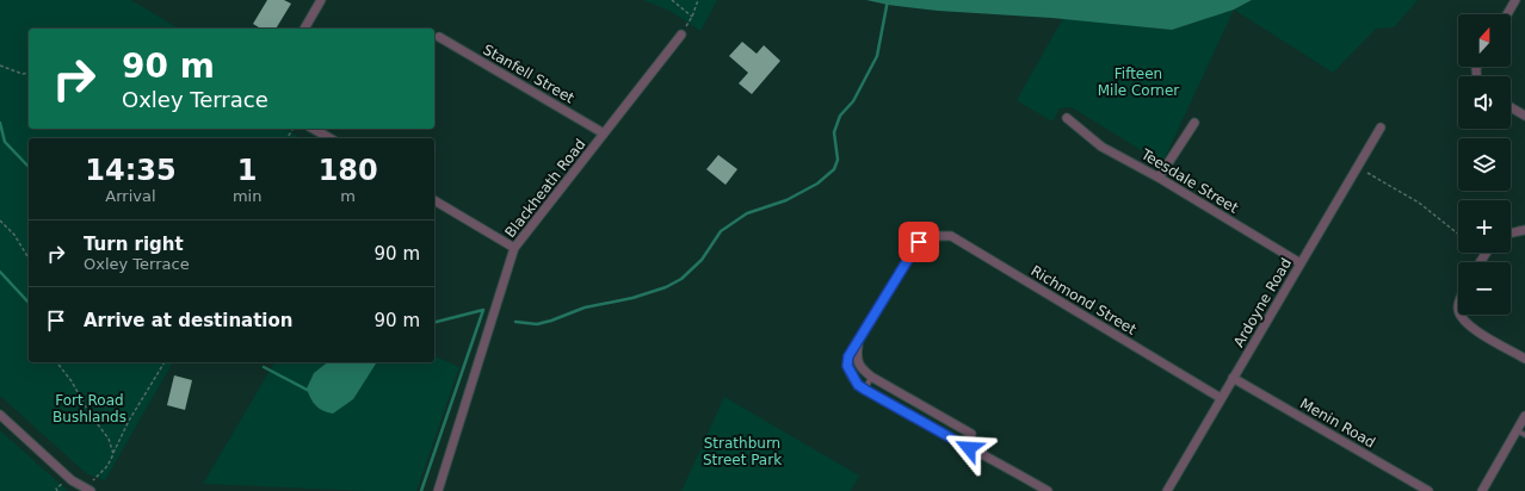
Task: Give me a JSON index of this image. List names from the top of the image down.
{
  "streets": {
    "street": [
      "Stanfell Street",
      "Teesdale Street",
      "Blackheath Road",
      "Richmond Street",
      "Ardoyne Road",
      "Menin Road"
    ]
  },
  "crossings": [
    ["Stanfell Street", "Blackheath Road"],
    ["Teesdale Street", "Ardoyne Road"],
    ["Richmond Street", "Ardoyne Road"],
    ["Ardoyne Road", "Menin Road"]
  ],
  "parks": ["Fifteen Mile Corner", "Fort Road Bushlands", "Strathburn Street Park"],
  "north": "top",
  "page": {
    "map_buttons": ["+", "−"],
    "turn": ["90 m", "Oxley Terrace"],
    "eta": [
      "14:35",
      "Arrival",
      "1",
      "min",
      "180",
      "m"
    ],
    "list": [
      {
        "name": "Turn right",
        "note": "Oxley Terrace",
        "value": "90 m"
      },
      {
        "name": "Arrive at destination",
        "value": "90 m"
      }
    ]
  }
}
